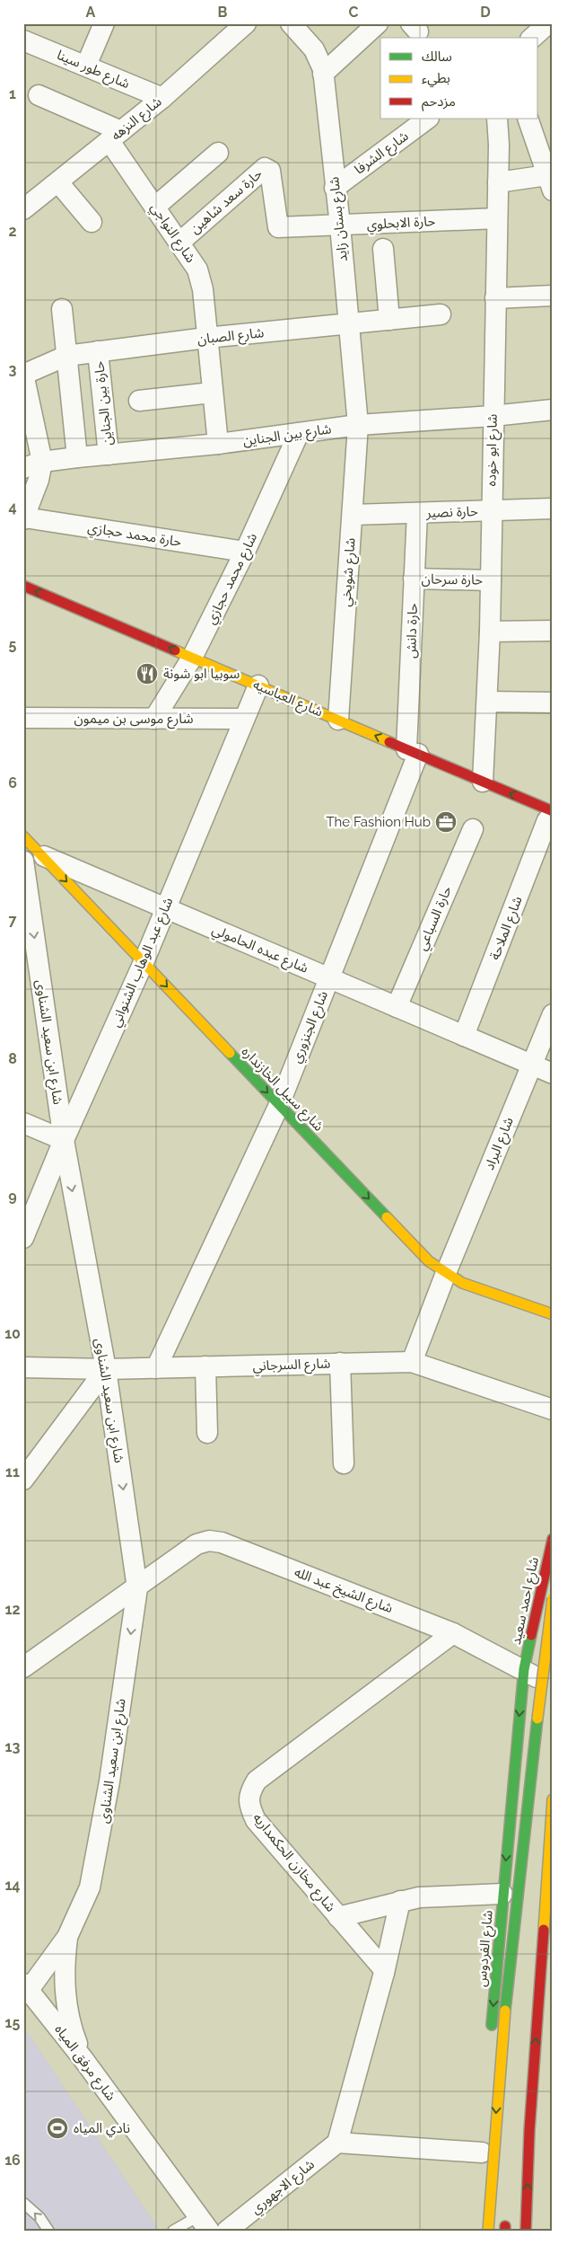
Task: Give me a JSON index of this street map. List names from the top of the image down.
{
  "streets": {
    "main road": [
      "شارع العباسيه",
      "شارع سبيل الخازنداره",
      "شارع احمد سعيد",
      "شارع الفردوس"
    ],
    "street": [
      "شارع طور سينا",
      "شارع النزهه",
      "شارع الشرفا",
      "حارة سعد شاهين",
      "شارع بستان زايد",
      "حارة الابحلوي",
      "شارع النواجي",
      "شارع الصبان",
      "حارة بين الجناين",
      "شارع بين الجناين",
      "شارع ابو خوده",
      "حارة نصير",
      "حارة محمد حجازي",
      "شارع شويخي",
      "شارع محمد حجازي",
      "حارة سرحان",
      "حارة دانش",
      "شارع موسى بن ميمون",
      "حارة السباعي",
      "شارع الملاحة",
      "شارع عبده الحامولي",
      "شارع عبد الوهاب الشنواني",
      "شارع الجنزوري",
      "شارع ابن سعيد الشناوى",
      "شارع البراد",
      "شارع السرجاني",
      "شارع الشيخ عبد الله",
      "شارع مخازن الحكمداريه",
      "شارع مرفق المياه",
      "شارع الاجهوري"
    ]
  },
  "crossings": [
    ["شارع طور سينا", "شارع النزهه"],
    ["شارع النزهه", "شارع النواجي"],
    ["شارع الشرفا", "شارع بستان زايد"],
    ["حارة سعد شاهين", "حارة الابحلوي"],
    ["حارة سعد شاهين", "شارع النواجي"],
    ["شارع بستان زايد", "حارة الابحلوي"],
    ["شارع بستان زايد", "شارع الصبان"],
    ["شارع بستان زايد", "شارع بين الجناين"],
    ["شارع بستان زايد", "شارع شويخي"],
    ["حارة الابحلوي", "شارع ابو خوده"],
    ["شارع النواجي", "شارع الصبان"],
    ["شارع النواجي", "شارع بين الجناين"],
    ["شارع الصبان", "حارة بين الجناين"],
    ["حارة بين الجناين", "شارع بين الجناين"],
    ["شارع بين الجناين", "شارع ابو خوده"],
    ["شارع بين الجناين", "شارع شويخي"],
    ["شارع بين الجناين", "شارع محمد حجازي"],
    ["شارع ابو خوده", "حارة نصير"],
    ["شارع ابو خوده", "حارة سرحان"],
    ["شارع ابو خوده", "شارع العباسيه"],
    ["حارة نصير", "شارع شويخي"],
    ["حارة نصير", "حارة دانش"],
    ["حارة محمد حجازي", "شارع محمد حجازي"],
    ["شارع شويخي", "شارع العباسيه"],
    ["شارع محمد حجازي", "شارع العباسيه"],
    ["شارع محمد حجازي", "شارع موسى بن ميمون"],
    ["حارة سرحان", "حارة دانش"],
    ["حارة دانش", "شارع العباسيه"],
    ["حارة دانش", "شارع الجنزوري"],
    ["شارع العباسيه", "شارع الملاحة"],
    ["شارع العباسيه", "شارع عبد الوهاب الشنواني"],
    ["شارع العباسيه", "شارع الجنزوري"],
    ["شارع موسى بن ميمون", "شارع عبد الوهاب الشنواني"],
    ["حارة السباعي", "شارع عبده الحامولي"],
    ["شارع الملاحة", "شارع عبده الحامولي"],
    ["شارع عبده الحامولي", "شارع عبد الوهاب الشنواني"],
    ["شارع عبده الحامولي", "شارع الجنزوري"],
    ["شارع عبده الحامولي", "شارع ابن سعيد الشناوى"],
    ["شارع عبده الحامولي", "شارع سبيل الخازنداره"],
    ["شارع عبده الحامولي", "شارع البراد"],
    ["شارع عبد الوهاب الشنواني", "شارع ابن سعيد الشناوى"],
    ["شارع عبد الوهاب الشنواني", "شارع سبيل الخازنداره"],
    ["شارع الجنزوري", "شارع سبيل الخازنداره"],
    ["شارع الجنزوري", "شارع السرجاني"],
    ["شارع ابن سعيد الشناوى", "شارع سبيل الخازنداره"],
    ["شارع ابن سعيد الشناوى", "شارع السرجاني"],
    ["شارع ابن سعيد الشناوى", "شارع الشيخ عبد الله"],
    ["شارع ابن سعيد الشناوى", "شارع مرفق المياه"],
    ["شارع سبيل الخازنداره", "شارع البراد"],
    ["شارع البراد", "شارع السرجاني"],
    ["شارع الشيخ عبد الله", "شارع احمد سعيد"],
    ["شارع الشيخ عبد الله", "شارع مخازن الحكمداريه"],
    ["شارع الشيخ عبد الله", "شارع الفردوس"],
    ["شارع احمد سعيد", "شارع الفردوس"]
  ],
  "one_way": ["شارع العباسيه", "شارع ابن سعيد الشناوى", "شارع سبيل الخازنداره"],
  "places": {
    "restaurant": ["سوبيا ابو شونة"],
    "office": ["The Fashion Hub"],
    "sports": ["نادي المياه"]
  },
  "legend": ["سالك", "بطيء", "مزدحم"],
  "grid": {
    "columns": [
      "A",
      "B",
      "C",
      "D"
    ],
    "rows": [
      "1",
      "2",
      "3",
      "4",
      "5",
      "6",
      "7",
      "8",
      "9",
      "10",
      "11",
      "12",
      "13",
      "14",
      "15",
      "16"
    ]
  }
}
